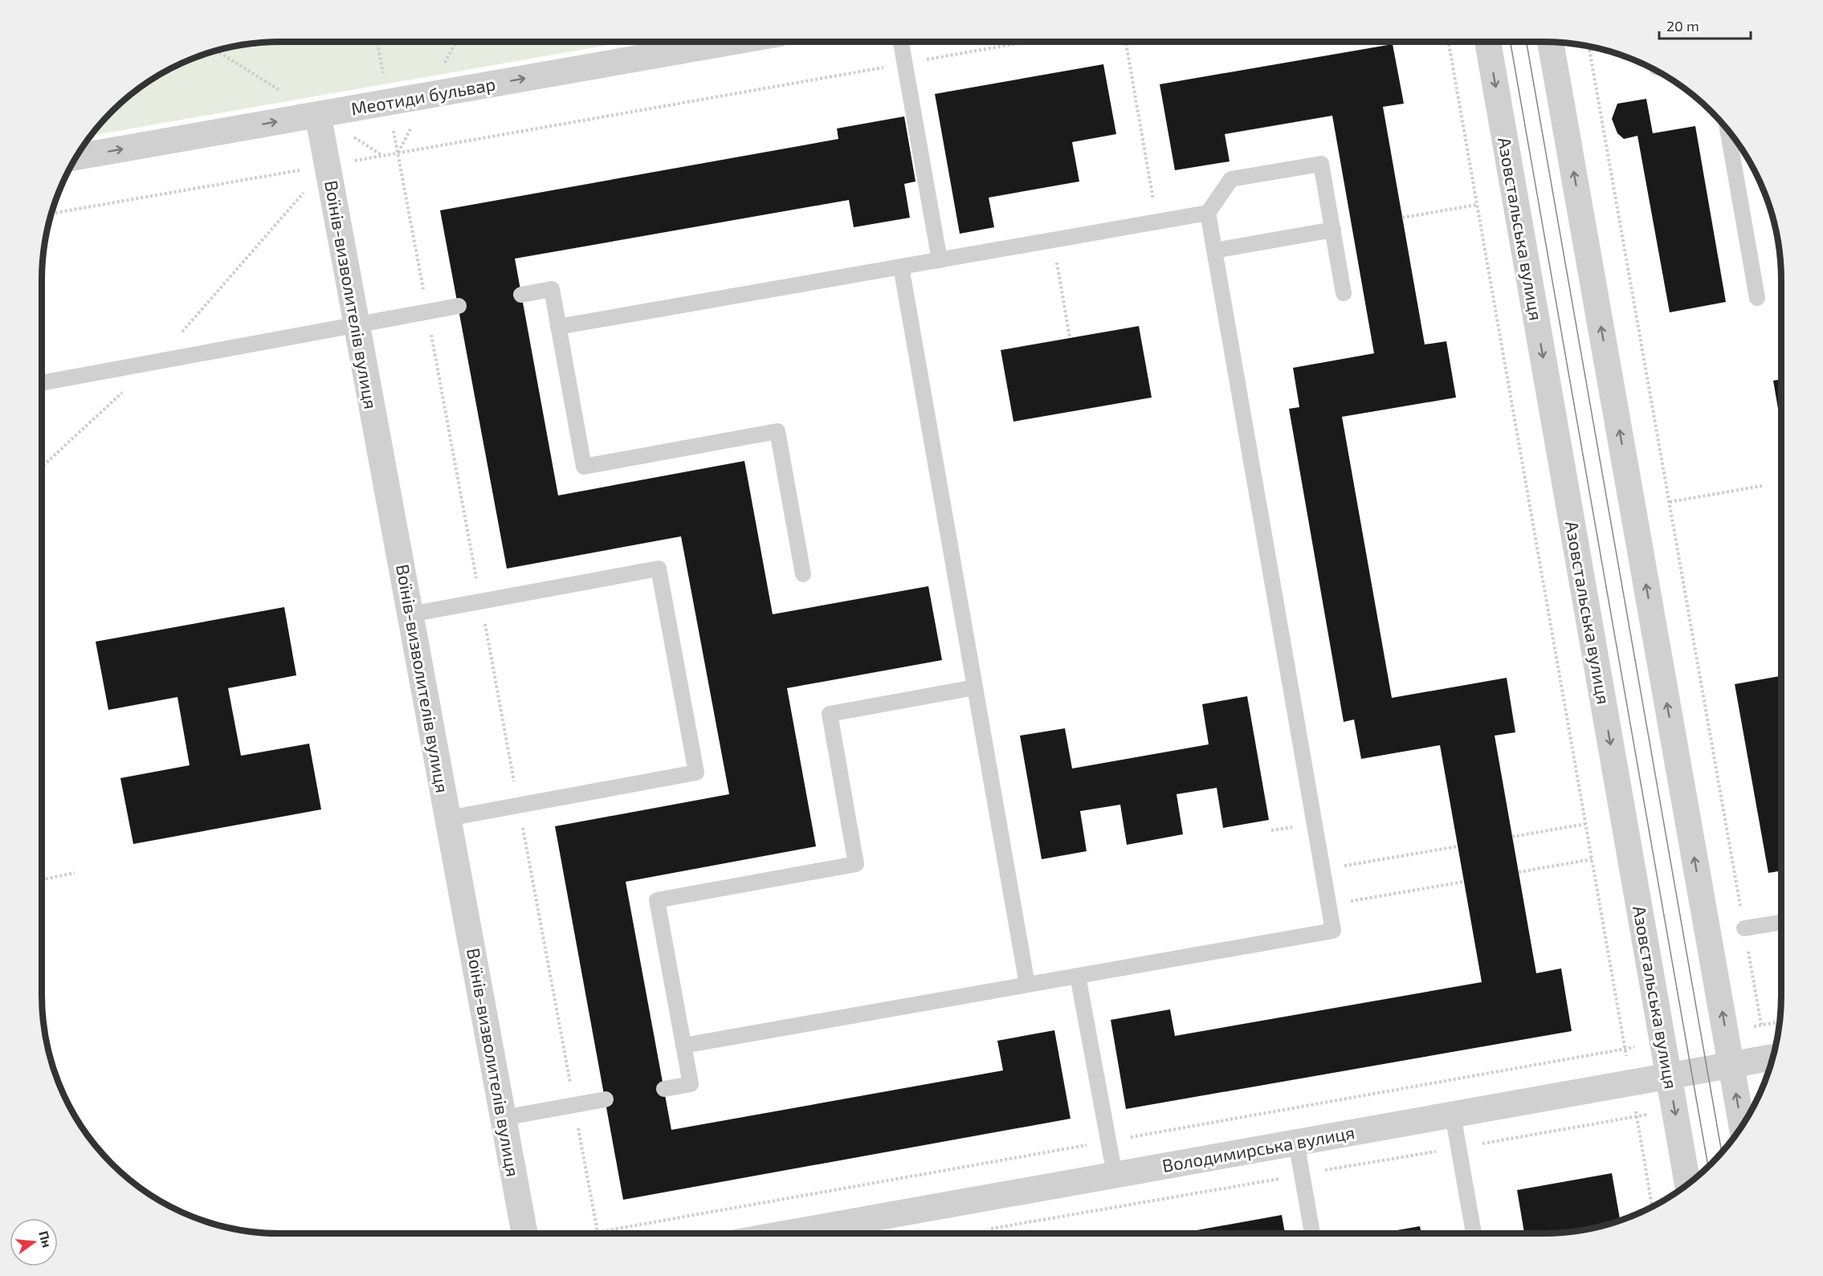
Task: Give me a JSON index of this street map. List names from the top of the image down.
{
  "streets": {
    "street": [
      "Меотиди бульвар",
      "Азовстальська вулиця",
      "Воїнів-визволителів вулиця",
      "Володимирська вулиця"
    ]
  },
  "crossings": [
    ["Меотиди бульвар", "Воїнів-визволителів вулиця"],
    ["Азовстальська вулиця", "Володимирська вулиця"]
  ],
  "one_way": ["Меотиди бульвар"],
  "scale_bar": "20 m",
  "north": "right"
}
